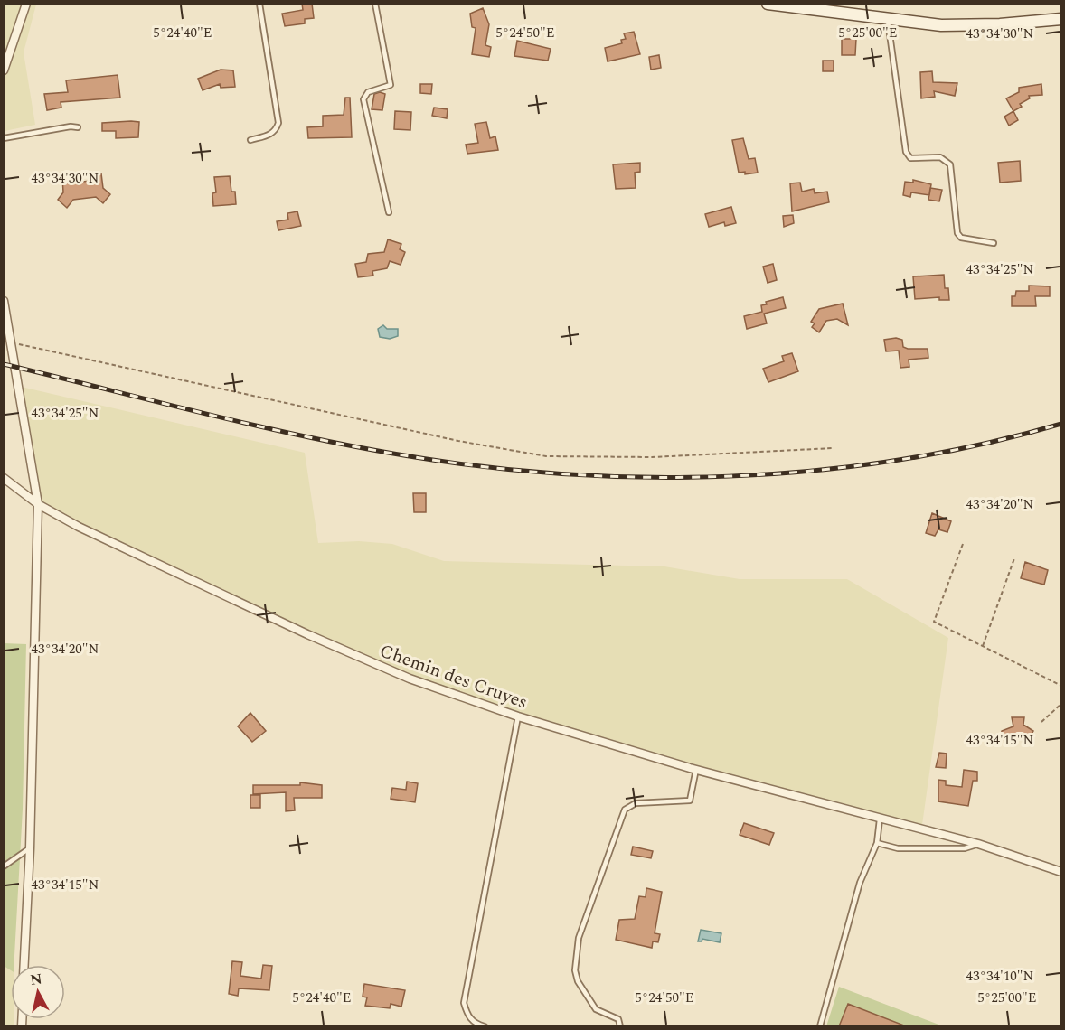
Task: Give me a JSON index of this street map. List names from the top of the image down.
{
  "streets": {
    "street": ["Chemin des Cruyes"]
  },
  "north": "top",
  "coordinates": [
    "5°24'40\"E",
    "5°24'50\"E",
    "5°25'00\"E",
    "43°34'30\"N",
    "43°34'25\"N",
    "43°34'20\"N",
    "43°34'15\"N",
    "43°34'10\"N"
  ]
}
